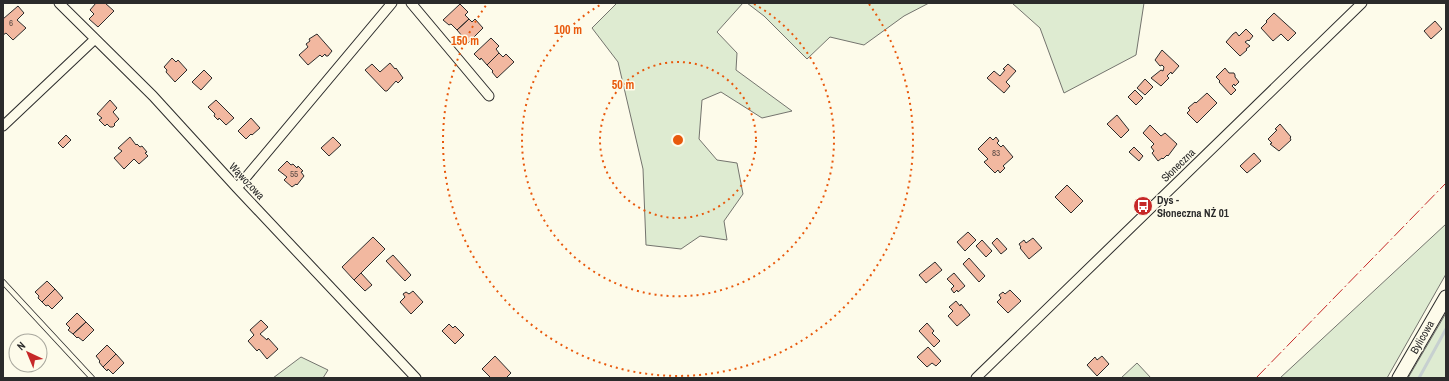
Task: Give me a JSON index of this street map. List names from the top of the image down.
{
  "streets": {
    "street": ["Słoneczna", "Wąwozowa", "Bylicowa"]
  },
  "places": {
    "bus stop": ["Dys - Słoneczna NŻ 01"]
  },
  "house_numbers": ["6", "83", "55"],
  "north": "top left",
  "rings": ["100 m", "150 m", "50 m"]
}
